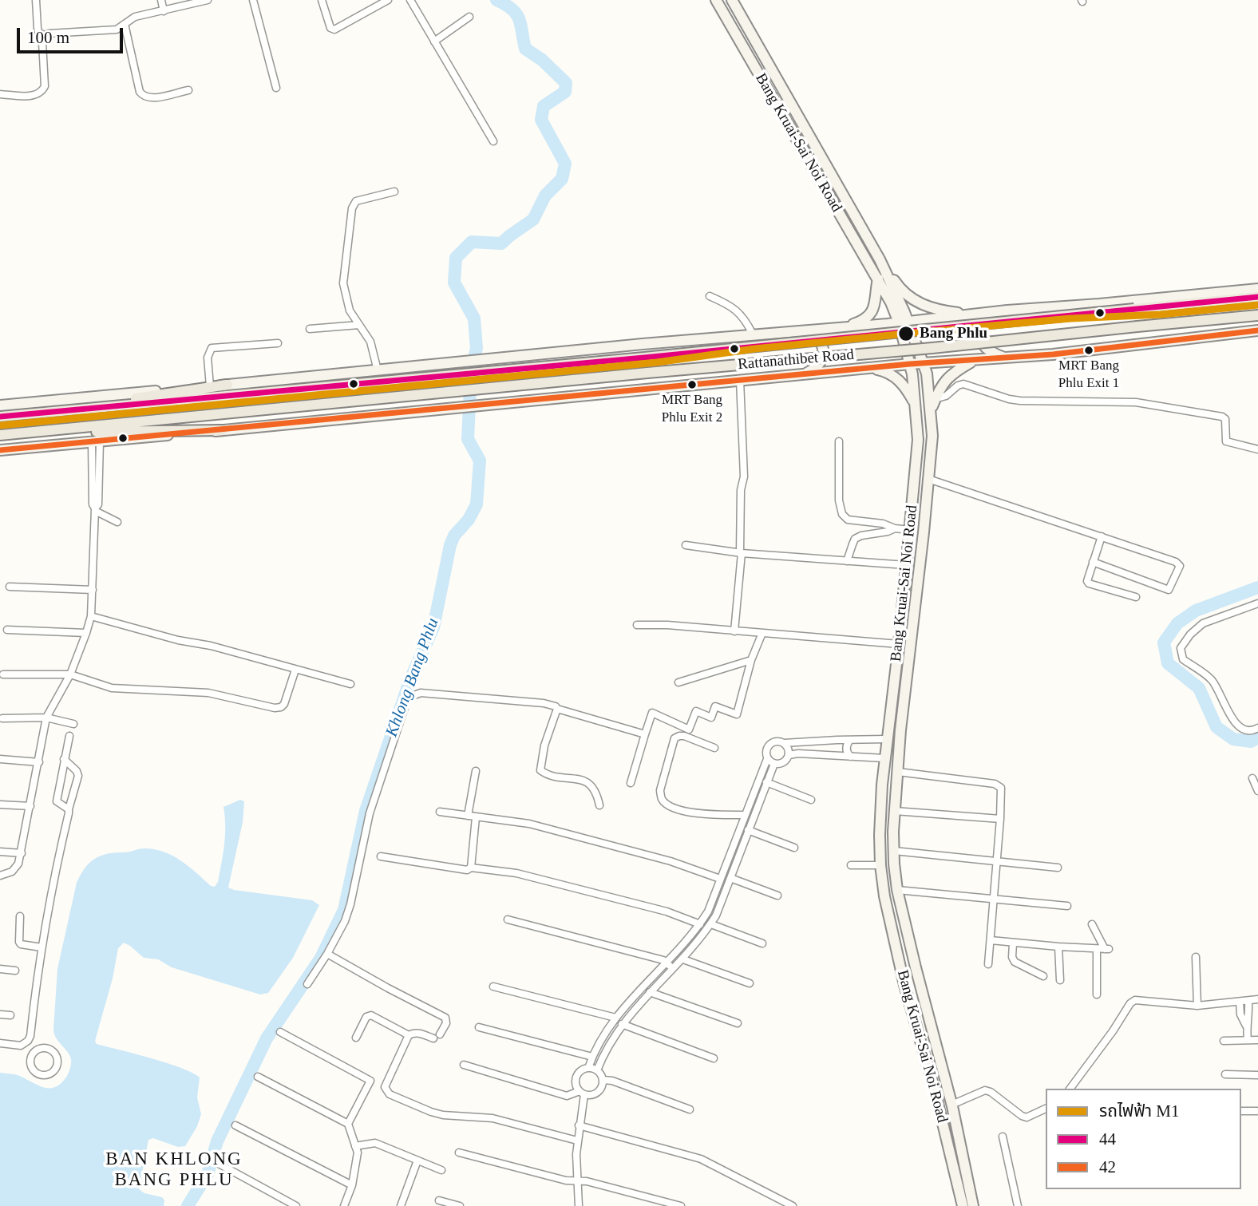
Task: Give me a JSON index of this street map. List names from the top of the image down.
{
  "streets": {
    "main road": ["Bang Kruai-Sai Noi Road", "Rattanathibet Road"]
  },
  "crossings": [
    ["Bang Kruai-Sai Noi Road", "Rattanathibet Road"]
  ],
  "districts": ["BAN KHLONG BANG PHLU"],
  "water": ["Khlong Bang Phlu"],
  "places": ["Bang Phlu", "MRT Bang Phlu Exit 1", "MRT Bang Phlu Exit 2"],
  "lines": ["transit line 44", "metro line M1", "transit line 42"],
  "legend": ["รถไฟฟ้า M1", "44", "42"],
  "scale_bar": "100 m"
}
